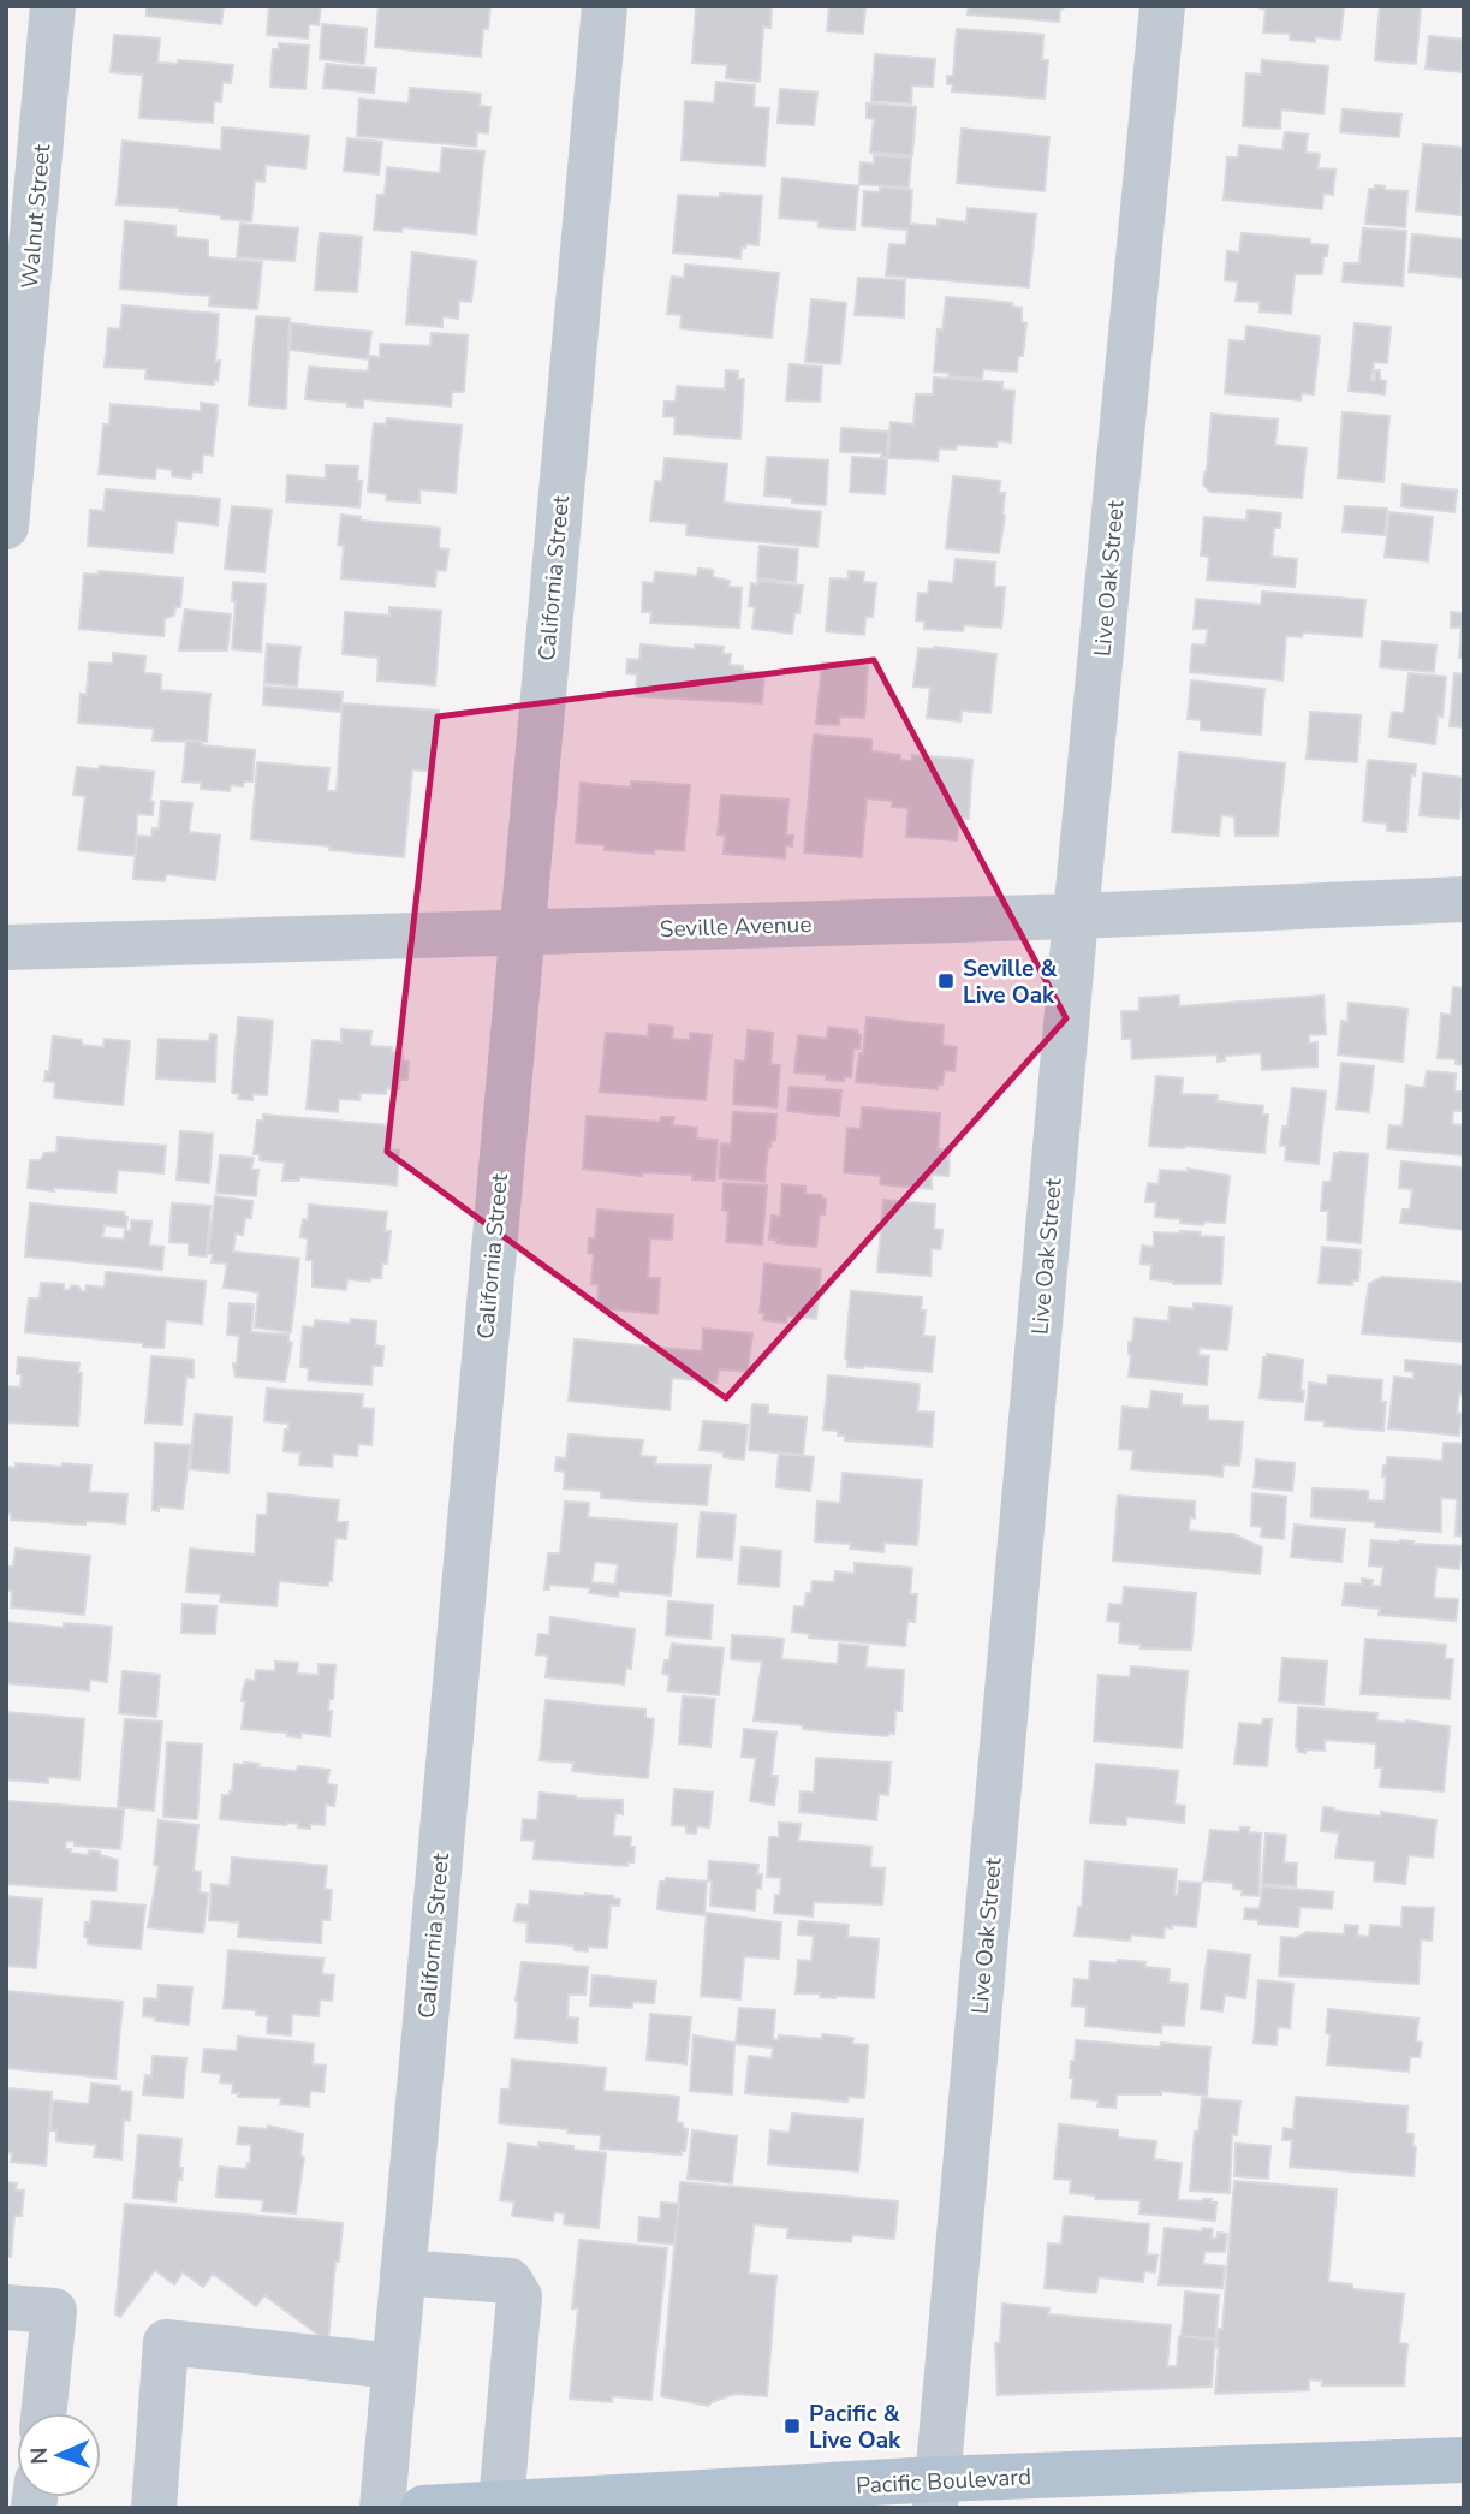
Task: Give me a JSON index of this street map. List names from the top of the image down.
{
  "streets": {
    "main road": ["Pacific Boulevard"],
    "street": [
      "Walnut Street",
      "California Street",
      "Live Oak Street",
      "Seville Avenue"
    ]
  },
  "crossings": [
    ["California Street", "Seville Avenue"],
    ["Live Oak Street", "Seville Avenue"],
    ["Live Oak Street", "Pacific Boulevard"]
  ],
  "places": {
    "transit": ["Seville & Live Oak", "Pacific & Live Oak"]
  },
  "north": "left"
}
